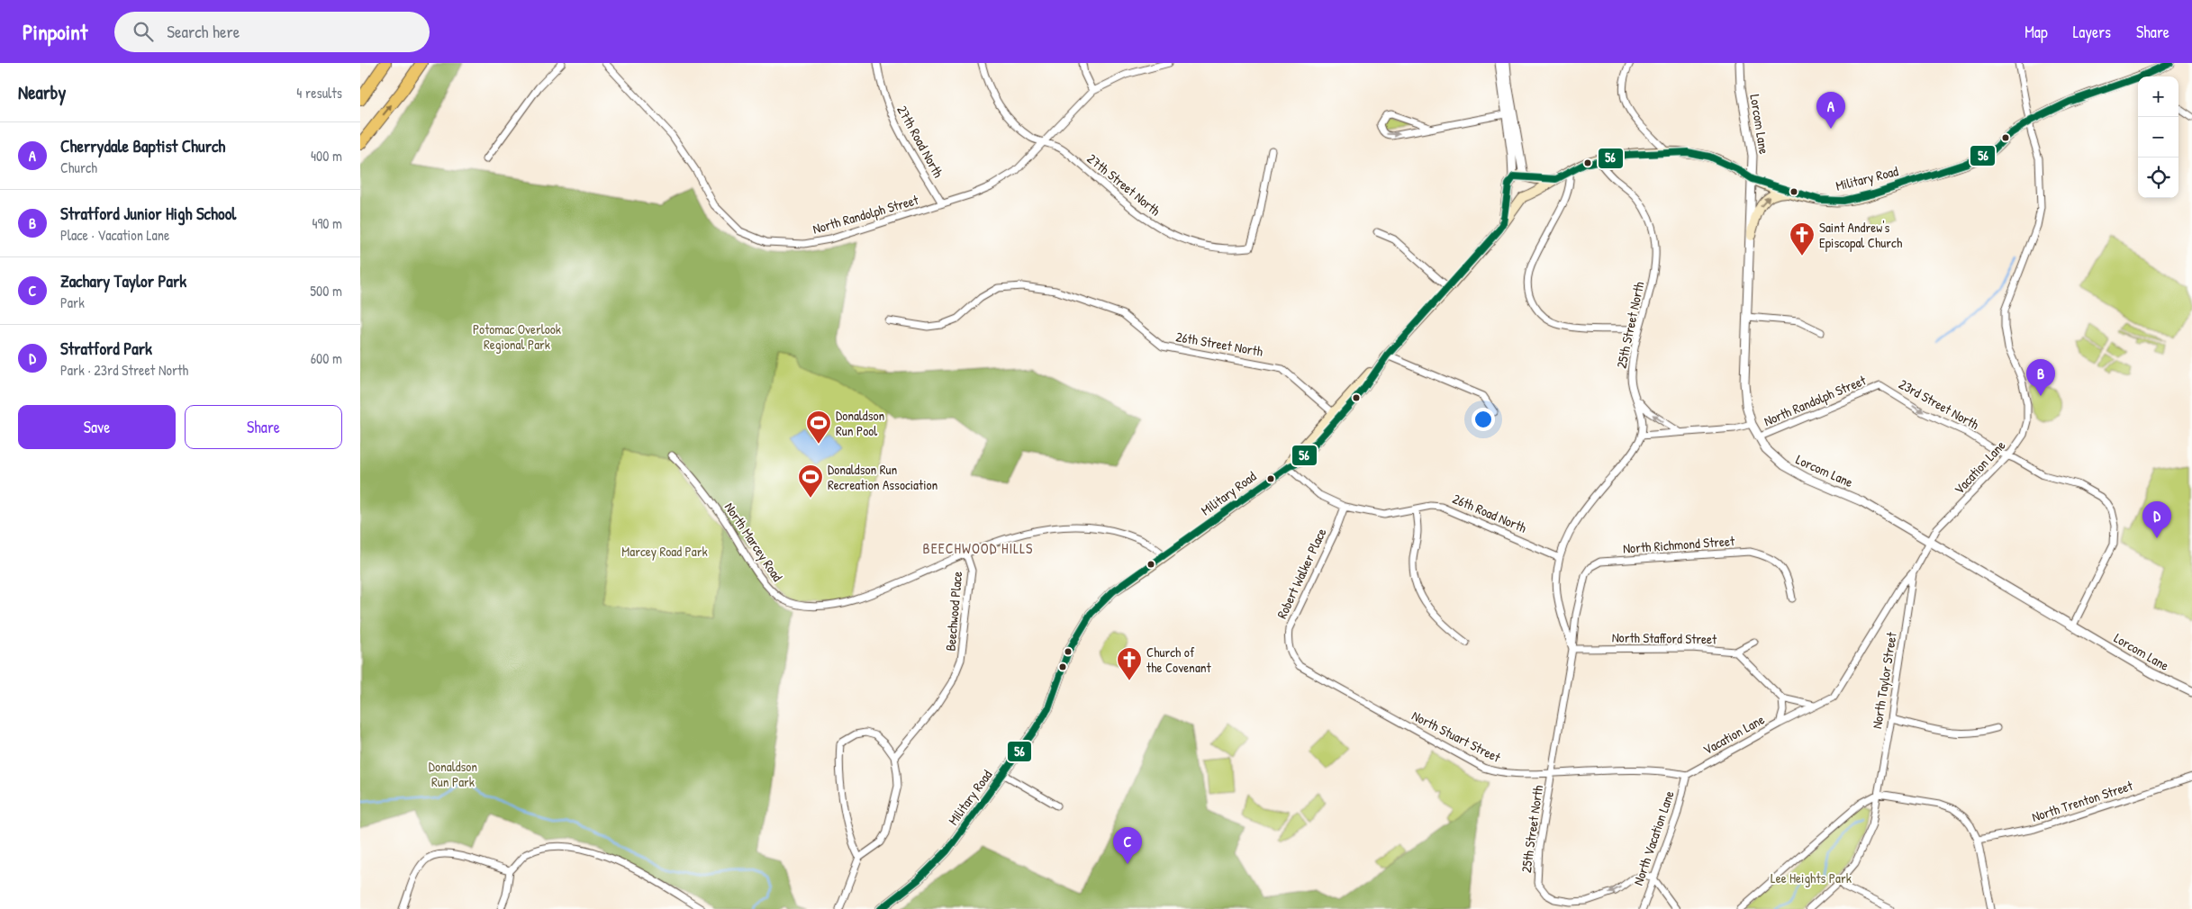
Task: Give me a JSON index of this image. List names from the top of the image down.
{
  "streets": {
    "main road": ["Military Road"],
    "street": [
      "Lorcom Lane",
      "27th Road North",
      "27th Street North",
      "North Randolph Street",
      "25th Street North",
      "26th Street North",
      "23rd Street North",
      "Vacation Lane",
      "26th Road North",
      "North Marcey Road",
      "North Richmond Street",
      "Robert Walker Place",
      "Beechwood Place",
      "North Stafford Street",
      "North Taylor Street",
      "North Stuart Street",
      "North Trenton Street",
      "North Vacation Lane"
    ]
  },
  "crossings": [
    ["Lorcom Lane", "Military Road"],
    ["Lorcom Lane", "North Randolph Street"],
    ["Lorcom Lane", "23rd Street North"],
    ["Lorcom Lane", "Vacation Lane"],
    ["27th Road North", "North Randolph Street"],
    ["Military Road", "25th Street North"],
    ["Military Road", "26th Street North"],
    ["Military Road", "Vacation Lane"],
    ["Military Road", "26th Road North"],
    ["Military Road", "North Marcey Road"],
    ["27th Street North", "North Randolph Street"],
    ["North Randolph Street", "25th Street North"],
    ["North Randolph Street", "23rd Street North"],
    ["25th Street North", "26th Road North"],
    ["25th Street North", "North Richmond Street"],
    ["25th Street North", "North Stafford Street"],
    ["25th Street North", "North Stuart Street"],
    ["25th Street North", "North Vacation Lane"],
    ["23rd Street North", "Vacation Lane"],
    ["Vacation Lane", "North Taylor Street"],
    ["Vacation Lane", "North Stuart Street"],
    ["Vacation Lane", "North Vacation Lane"],
    ["26th Road North", "Robert Walker Place"],
    ["North Marcey Road", "Beechwood Place"],
    ["Robert Walker Place", "North Stuart Street"],
    ["North Stuart Street", "North Vacation Lane"]
  ],
  "one_way": ["23rd Street North"],
  "districts": ["BEECHWOOD HILLS"],
  "parks": [
    "Potomac Overlook Regional Park",
    "Marcey Road Park",
    "Donaldson Run Park",
    "Lee Heights Park"
  ],
  "places": {
    "church": ["Saint Andrew's Episcopal Church", "Church of the Covenant"],
    "sports": ["Donaldson Run Pool", "Donaldson Run Recreation Association"]
  },
  "lines": ["transit line 56"],
  "page": {
    "header": "Pinpoint",
    "search": "Search here",
    "nav": ["Map", "Layers", "Share"],
    "heading": ["Nearby", "4 results"],
    "map_buttons": ["+", "−"],
    "pins": [
      "A",
      "B",
      "D",
      "C"
    ],
    "list": [
      {
        "mark": "A",
        "name": "Cherrydale Baptist Church",
        "note": "Church",
        "value": "400 m"
      },
      {
        "mark": "B",
        "name": "Stratford Junior High School",
        "note": "Place · Vacation Lane",
        "value": "490 m"
      },
      {
        "mark": "C",
        "name": "Zachary Taylor Park",
        "note": "Park",
        "value": "500 m"
      },
      {
        "mark": "D",
        "name": "Stratford Park",
        "note": "Park · 23rd Street North",
        "value": "600 m"
      }
    ],
    "buttons": ["Save", "Share"]
  }
}
